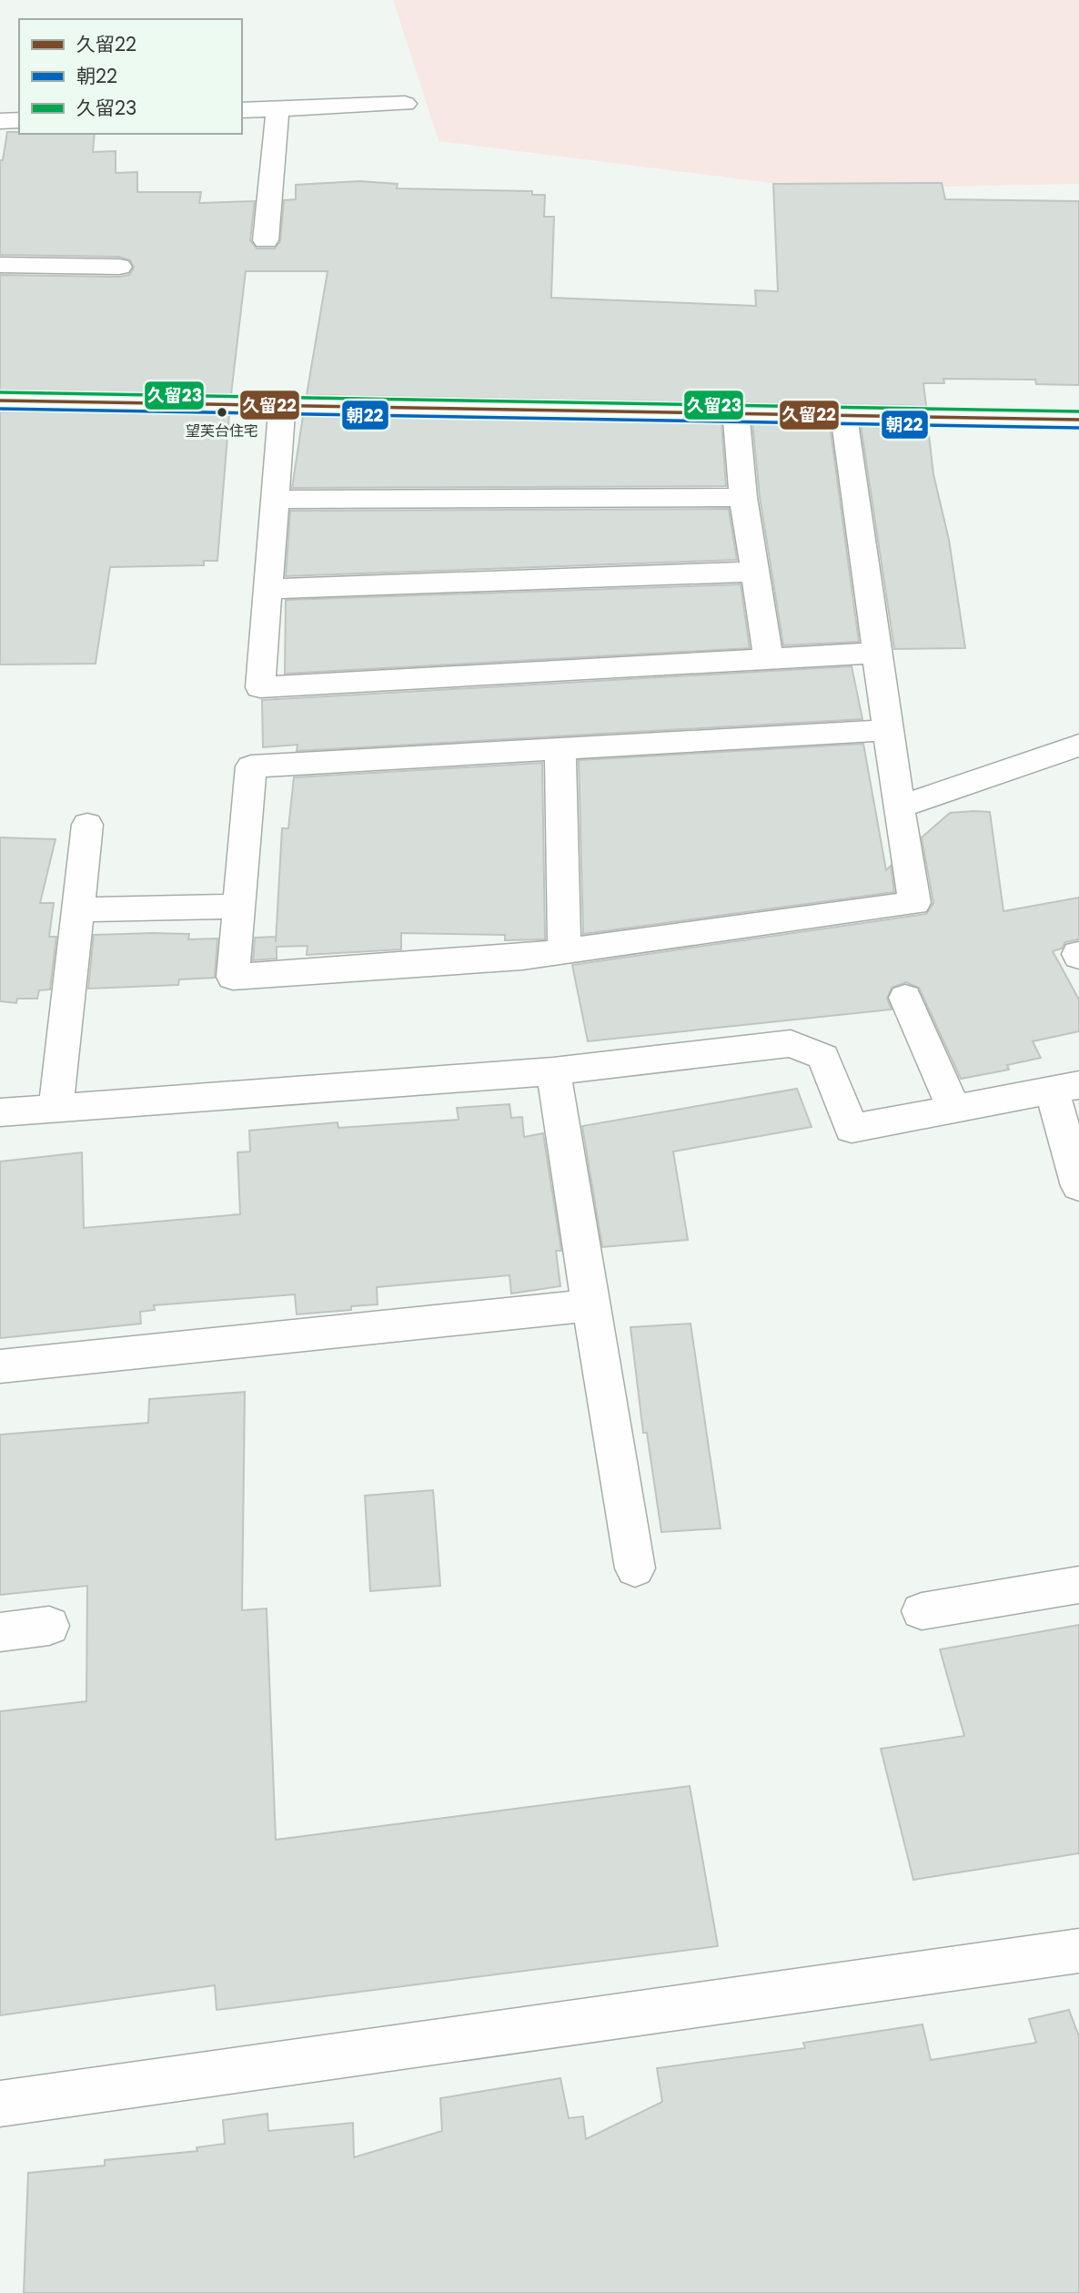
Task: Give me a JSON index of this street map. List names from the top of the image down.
{
  "places": ["望芙台住宅"],
  "lines": ["transit line 久留23", "transit line 久留22", "transit line 朝22"],
  "legend": ["久留22", "朝22", "久留23"]
}
